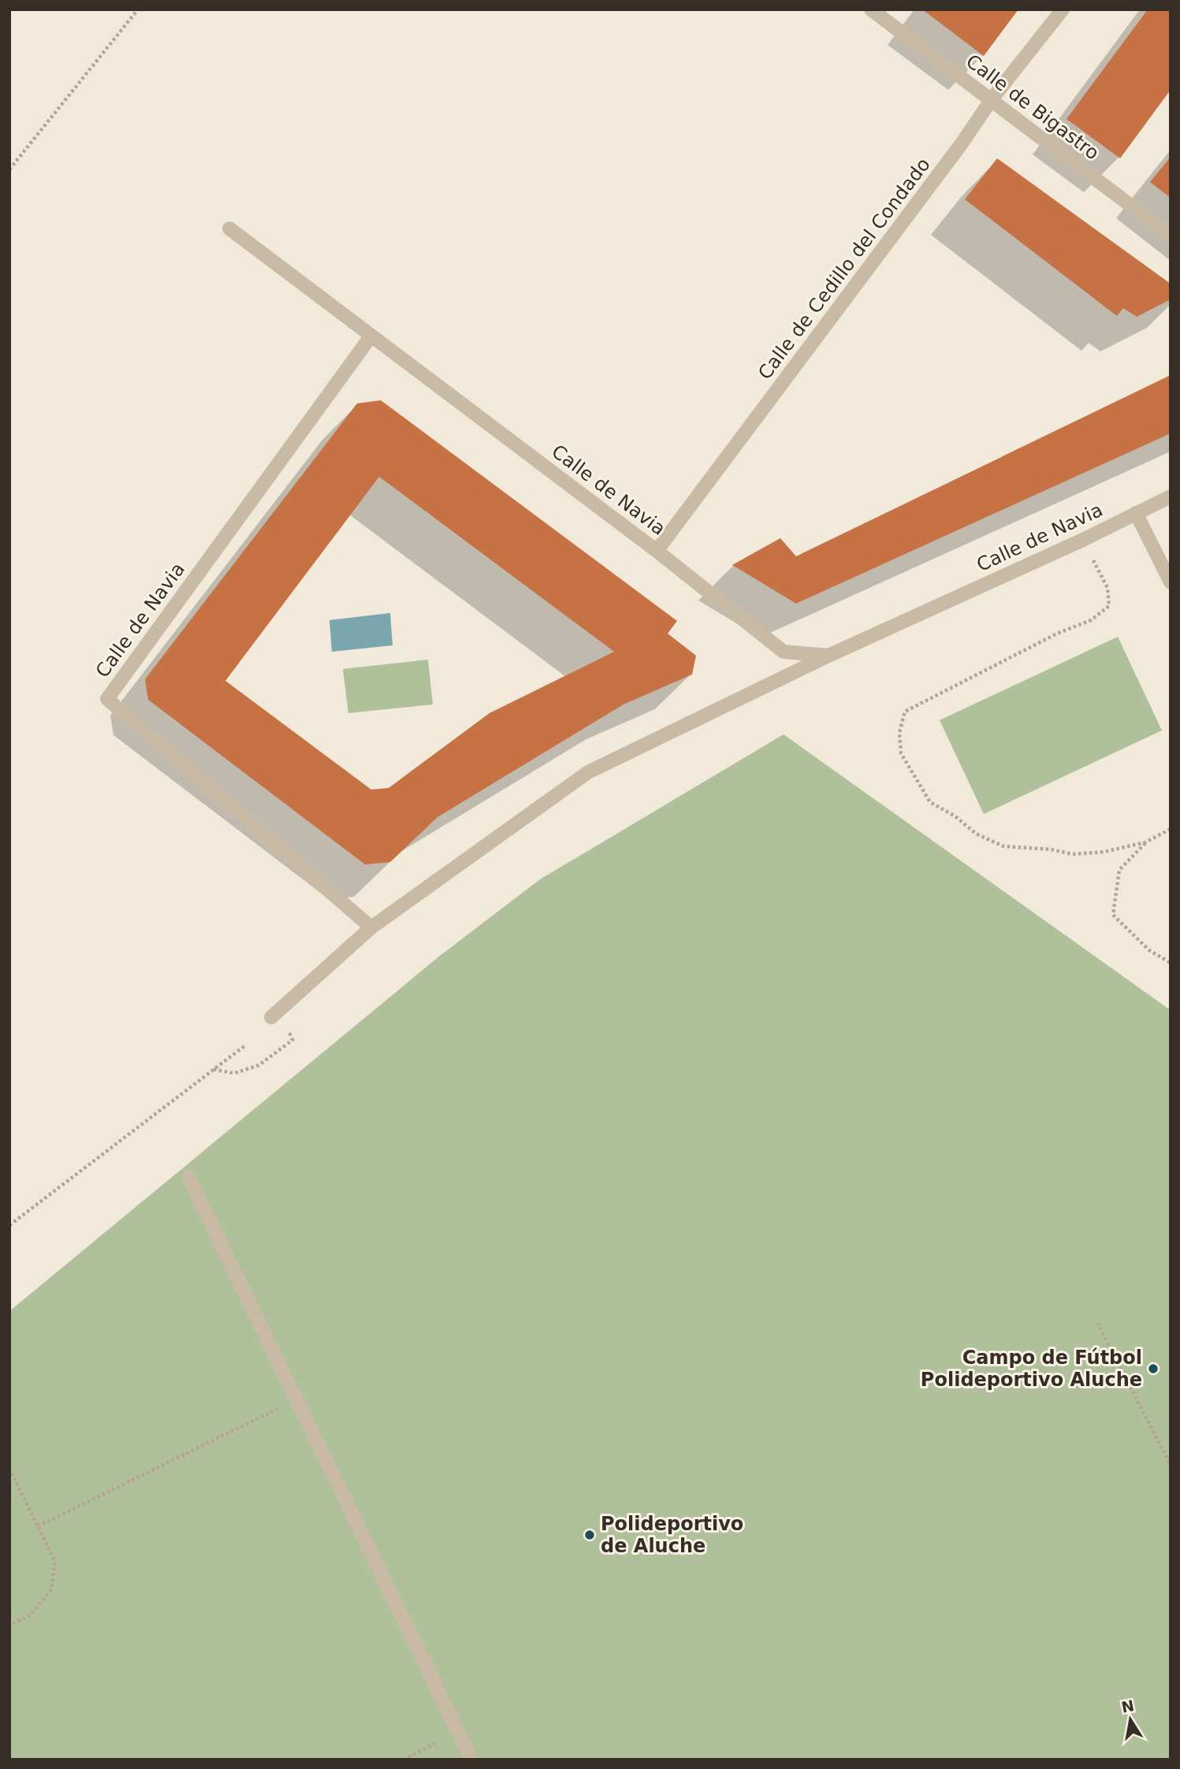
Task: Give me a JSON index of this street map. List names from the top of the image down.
{
  "streets": {
    "street": ["Calle de Bigastro", "Calle de Cedillo del Condado", "Calle de Navia"]
  },
  "crossings": [
    ["Calle de Bigastro", "Calle de Cedillo del Condado"],
    ["Calle de Cedillo del Condado", "Calle de Navia"]
  ],
  "places": ["Campo de Fútbol Polideportivo Aluche", "Polideportivo de Aluche"],
  "north": "top"
}
